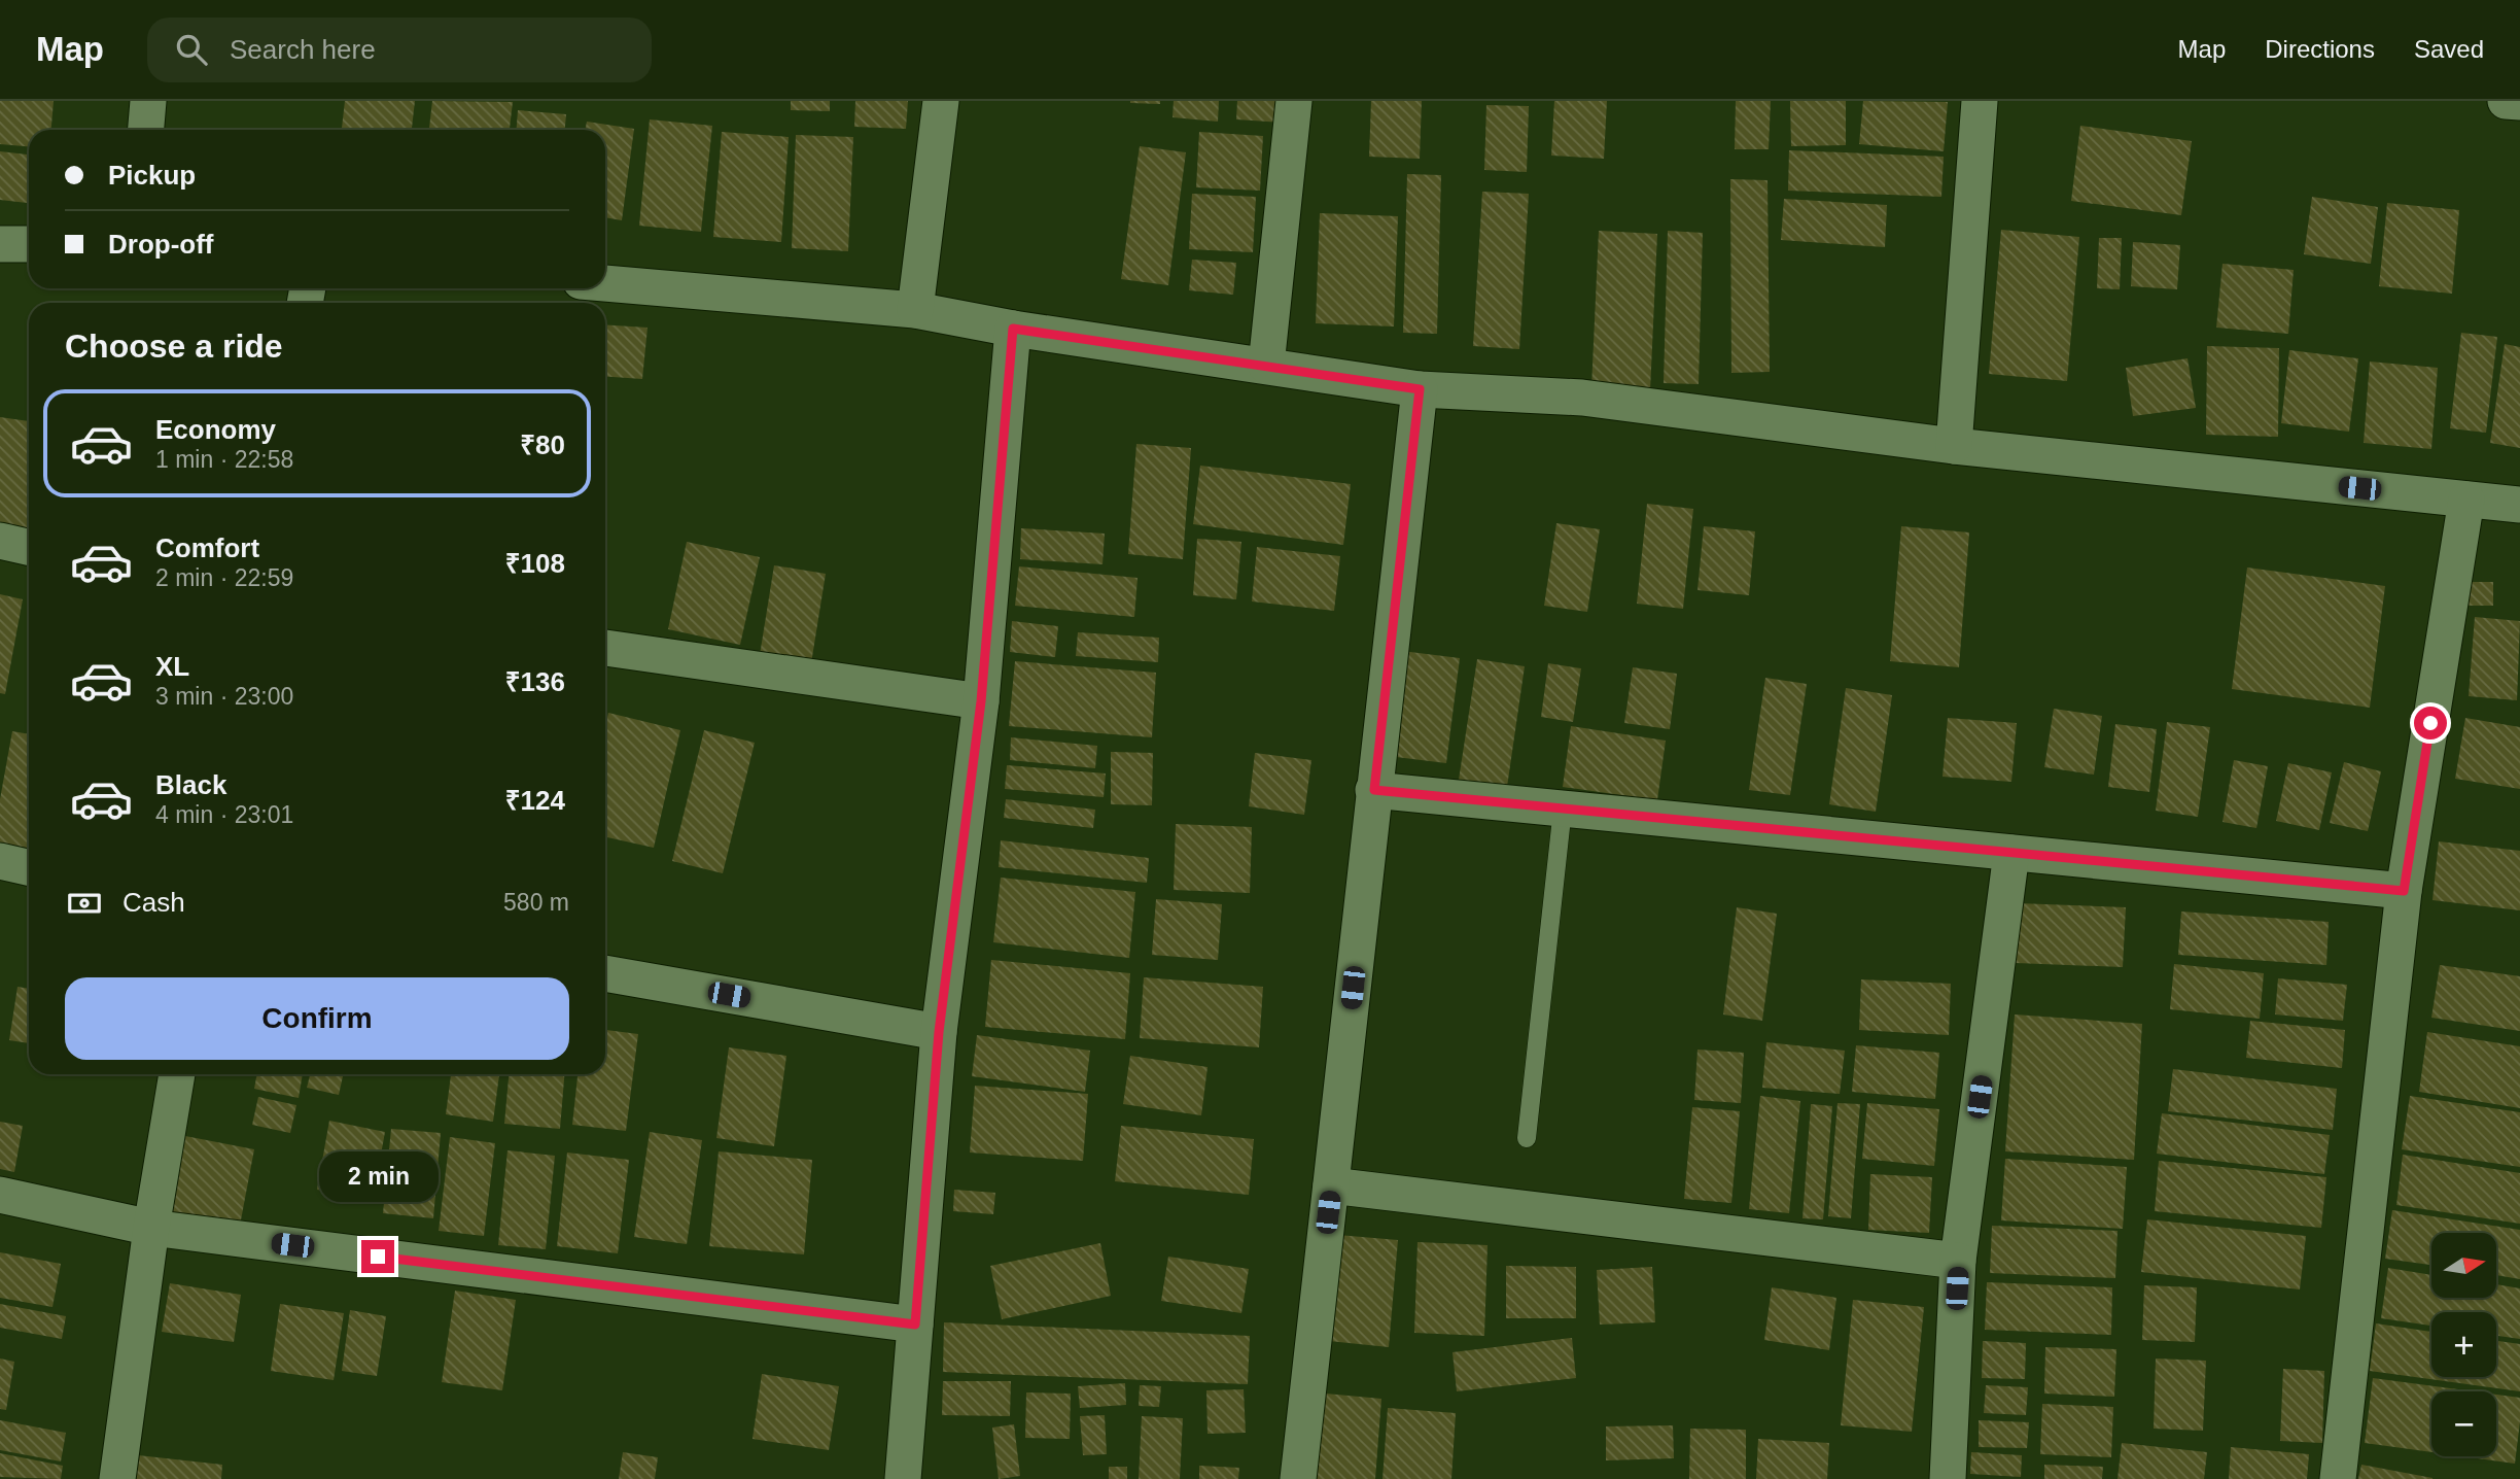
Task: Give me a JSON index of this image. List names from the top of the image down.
{
  "north": "right",
  "page": {
    "header": "Map",
    "search": "Search here",
    "nav": ["Map", "Directions", "Saved"],
    "banner": ["Pickup", "Drop-off"],
    "heading": "Choose a ride",
    "list": [
      {
        "name": "Economy",
        "note": "1 min · 22:58",
        "value": "₹80"
      },
      {
        "name": "Comfort",
        "note": "2 min · 22:59",
        "value": "₹108"
      },
      {
        "name": "XL",
        "note": "3 min · 23:00",
        "value": "₹136"
      },
      {
        "name": "Black",
        "note": "4 min · 23:01",
        "value": "₹124"
      }
    ],
    "pay": ["Cash", "580 m"],
    "buttons": "Confirm",
    "bubble": "2 min",
    "map_buttons": ["+", "−"]
  }
}
